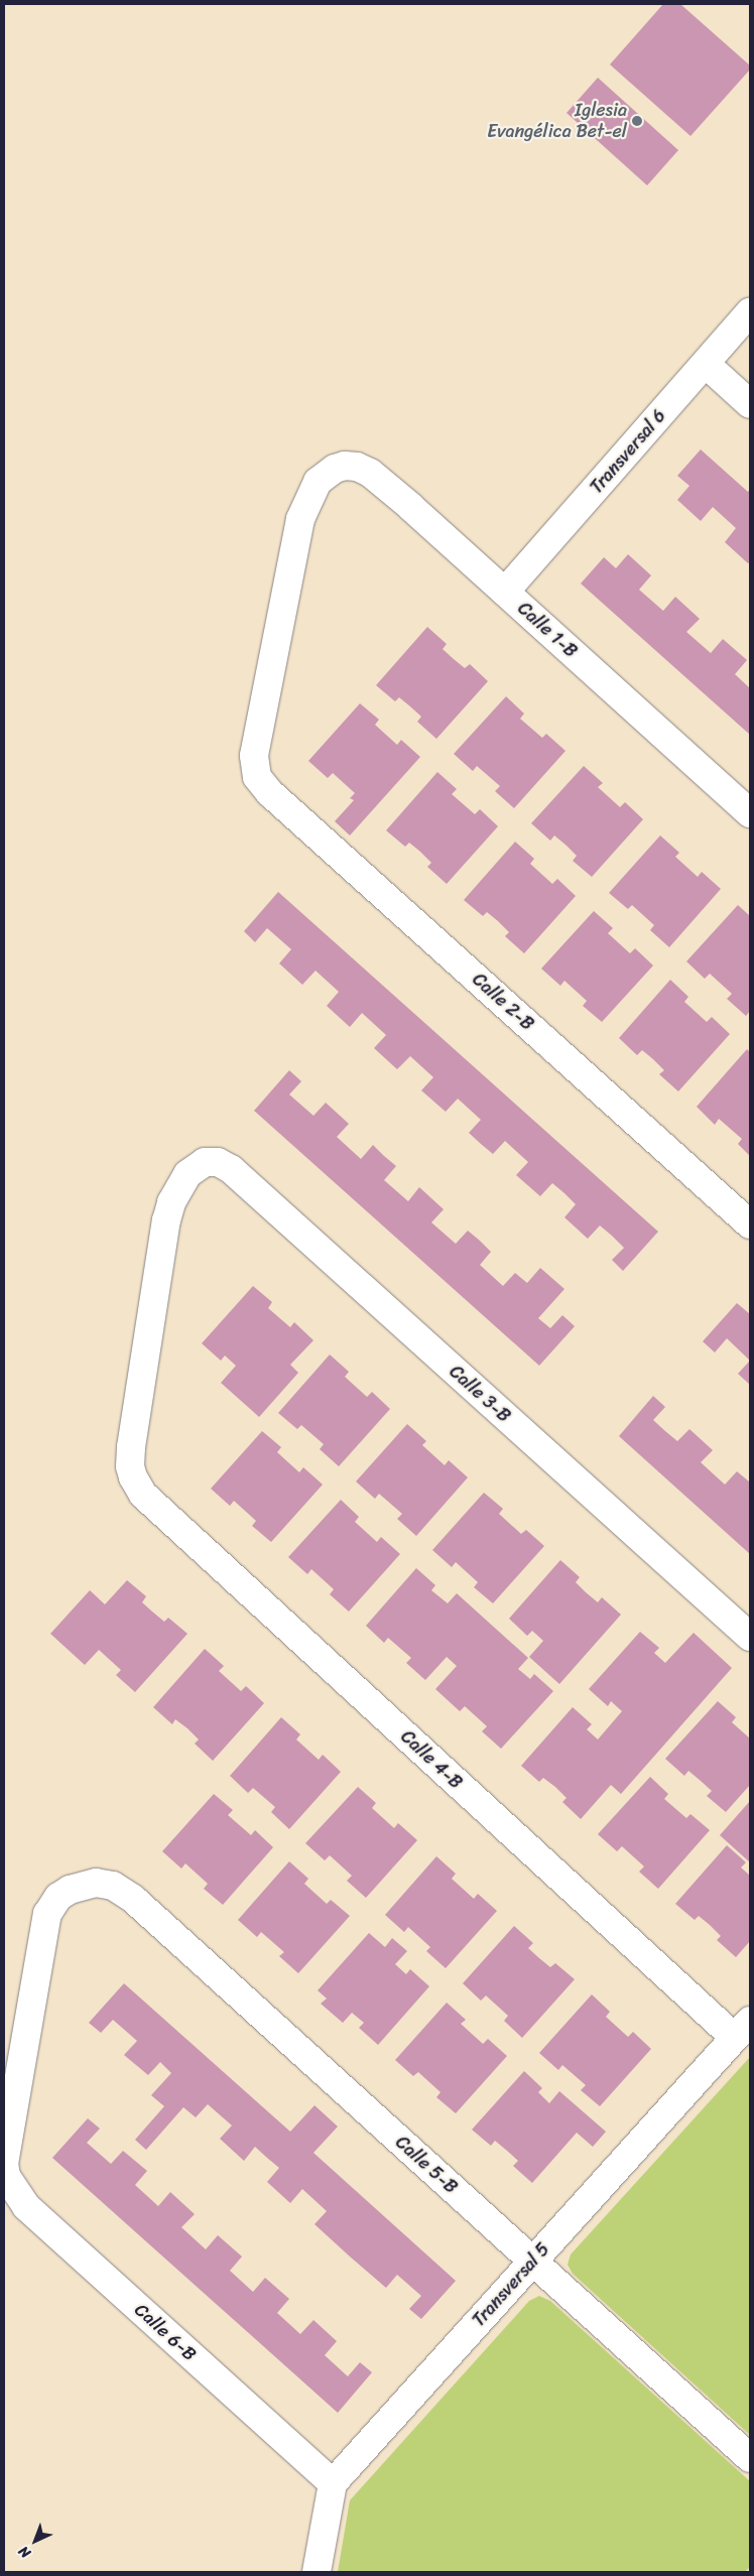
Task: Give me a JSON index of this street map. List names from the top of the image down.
{
  "streets": {
    "street": [
      "Transversal 6",
      "Calle 1-B",
      "Calle 2-B",
      "Calle 3-B",
      "Calle 4-B",
      "Calle 5-B",
      "Transversal 5",
      "Calle 6-B"
    ]
  },
  "crossings": [
    ["Transversal 6", "Calle 1-B"],
    ["Calle 1-B", "Calle 2-B"],
    ["Calle 3-B", "Calle 4-B"],
    ["Calle 4-B", "Transversal 5"],
    ["Calle 5-B", "Transversal 5"],
    ["Calle 5-B", "Calle 6-B"],
    ["Transversal 5", "Calle 6-B"]
  ],
  "places": ["Iglesia Evangélica Bet-el"],
  "north": "bottom left"
}
